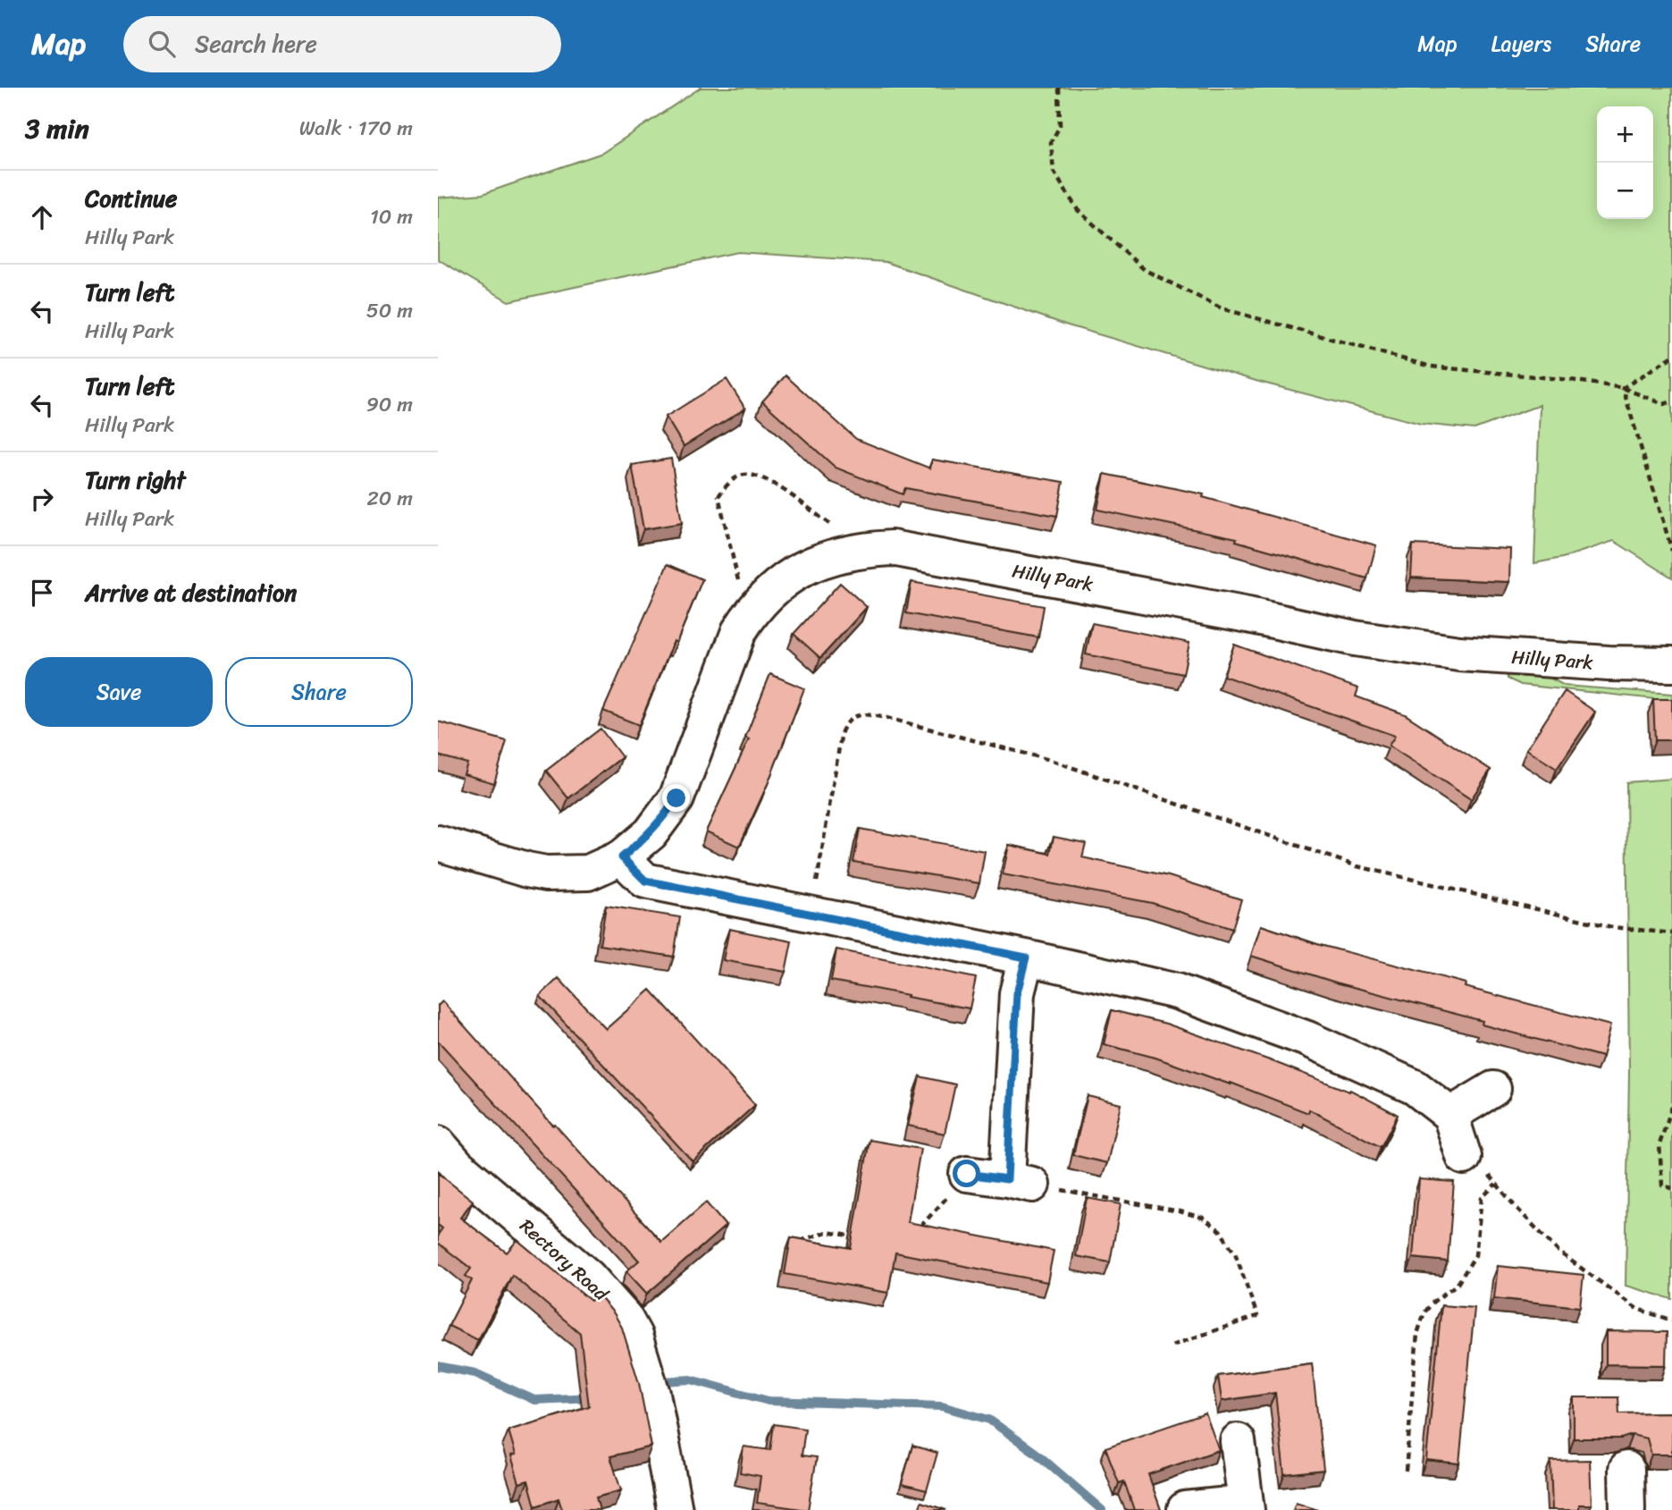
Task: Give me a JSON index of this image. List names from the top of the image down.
{
  "streets": {
    "street": ["Hilly Park", "Rectory Road"]
  },
  "page": {
    "header": "Map",
    "search": "Search here",
    "nav": ["Map", "Layers", "Share"],
    "heading": ["3 min", "Walk · 170 m"],
    "map_buttons": ["+", "−"],
    "list": [
      ["Continue", "Hilly Park", "10 m"],
      ["Turn left", "Hilly Park", "50 m"],
      ["Turn left", "Hilly Park", "90 m"],
      ["Turn right", "Hilly Park", "20 m"],
      "Arrive at destination"
    ],
    "buttons": ["Save", "Share"]
  }
}
